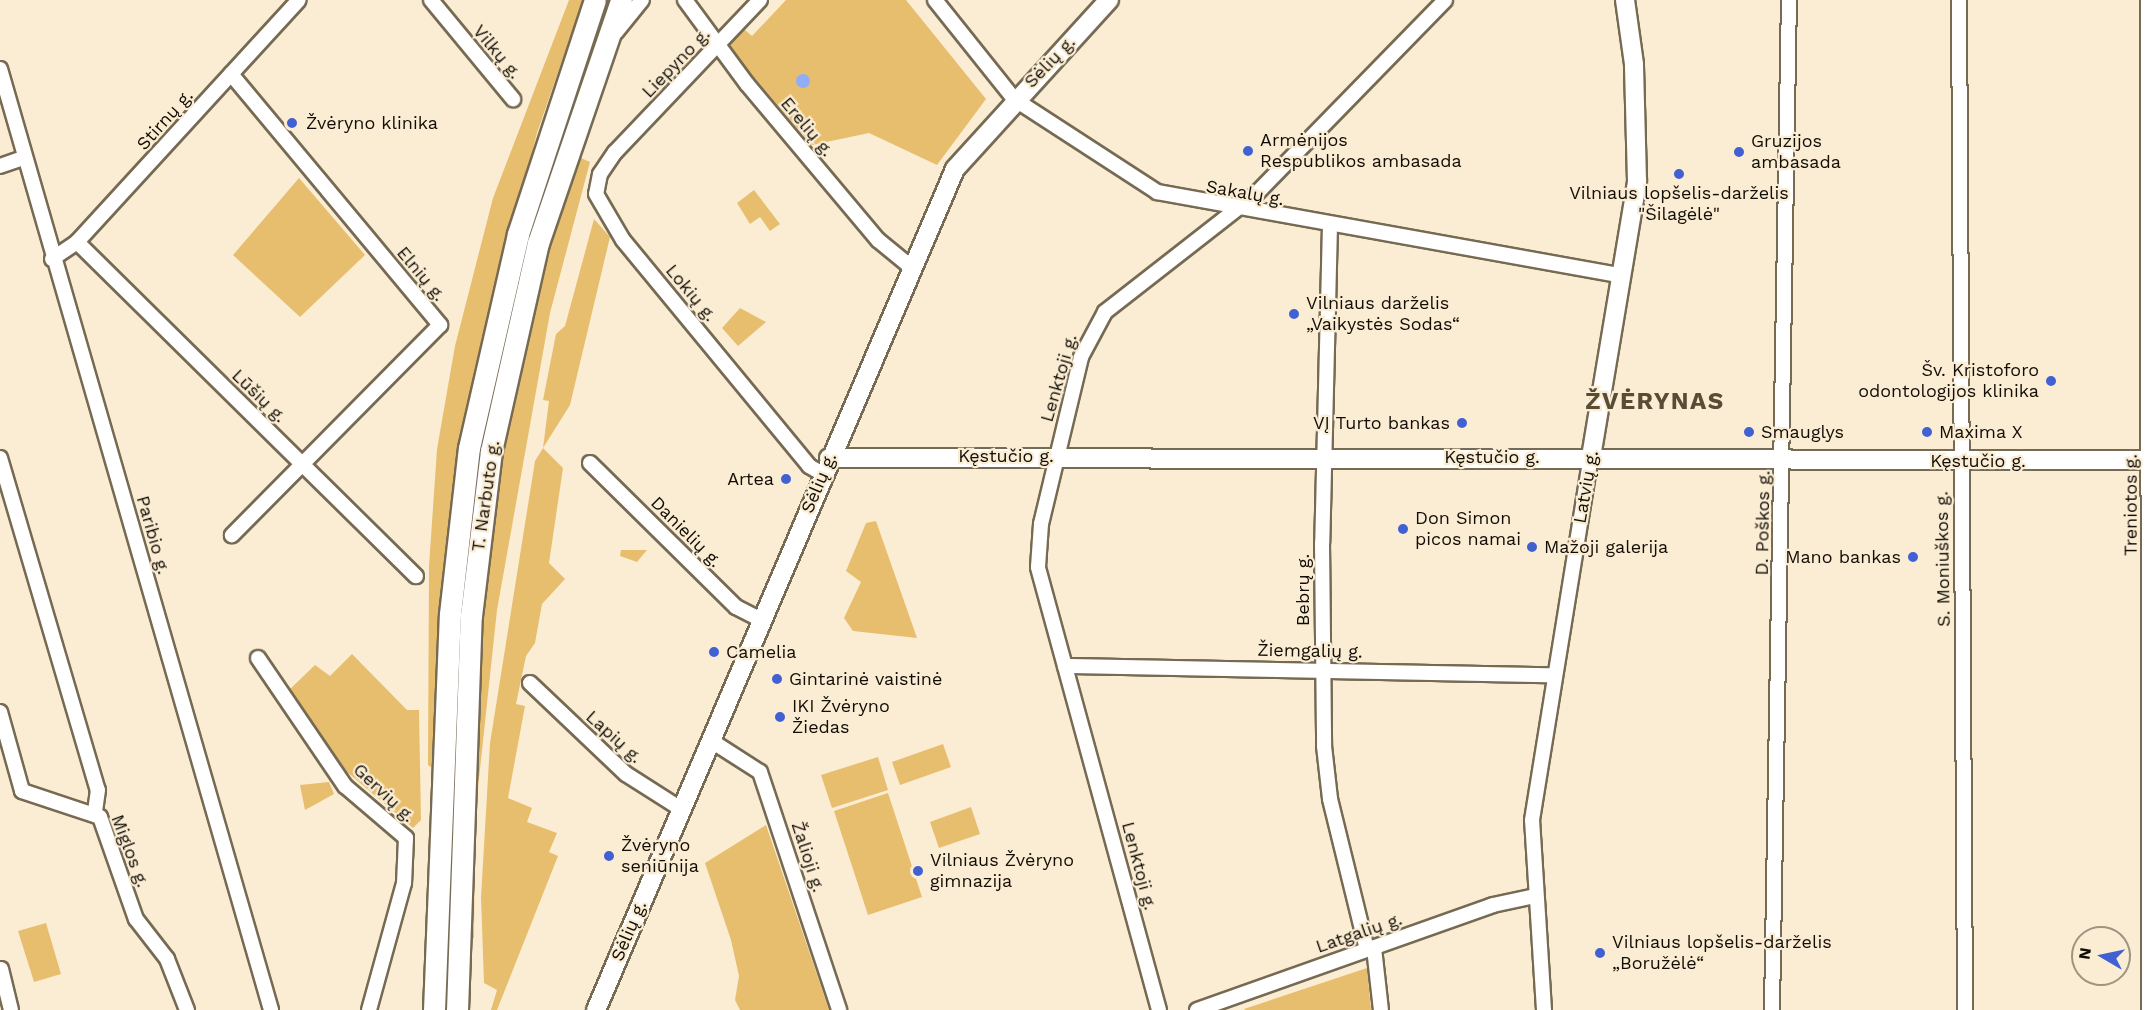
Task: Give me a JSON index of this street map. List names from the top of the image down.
{
  "streets": {
    "main road": [
      "Sėlių g.",
      "Kęstučio g.",
      "Latvių g.",
      "T. Narbuto g."
    ],
    "street": [
      "Vilkų g.",
      "Liepyno g.",
      "Stirnų g.",
      "Erelių g.",
      "Sakalų g.",
      "Elnių g.",
      "Lokių g.",
      "Lenktoji g.",
      "Lūšių g.",
      "Treniotos g.",
      "D. Poškos g.",
      "Danielių g.",
      "Paribio g.",
      "S. Moniuškos g.",
      "Bebrų g.",
      "Žiemgalių g.",
      "Lapių g.",
      "Gervių g.",
      "Miglos g.",
      "Žalioji g.",
      "Latgalių g."
    ]
  },
  "crossings": [
    ["Sėlių g.", "Erelių g."],
    ["Sėlių g.", "Sakalų g."],
    ["Sėlių g.", "Lokių g."],
    ["Sėlių g.", "Kęstučio g."],
    ["Sėlių g.", "Danielių g."],
    ["Sėlių g.", "Lapių g."],
    ["Sėlių g.", "Žalioji g."],
    ["Liepyno g.", "Erelių g."],
    ["Liepyno g.", "Lokių g."],
    ["Stirnų g.", "Elnių g."],
    ["Stirnų g.", "Lūšių g."],
    ["Stirnų g.", "Paribio g."],
    ["Sakalų g.", "Lenktoji g."],
    ["Sakalų g.", "Latvių g."],
    ["Sakalų g.", "Bebrų g."],
    ["Elnių g.", "Lūšių g."],
    ["Lokių g.", "Kęstučio g."],
    ["Lenktoji g.", "Kęstučio g."],
    ["Lenktoji g.", "Žiemgalių g."],
    ["Kęstučio g.", "Latvių g."],
    ["Kęstučio g.", "Treniotos g."],
    ["Kęstučio g.", "D. Poškos g."],
    ["Kęstučio g.", "S. Moniuškos g."],
    ["Kęstučio g.", "Bebrų g."],
    ["Latvių g.", "Žiemgalių g."],
    ["Latvių g.", "Latgalių g."],
    ["Bebrų g.", "Žiemgalių g."],
    ["Bebrų g.", "Latgalių g."]
  ],
  "districts": ["ŽVĖRYNAS"],
  "places": [
    "Žvėryno klinika",
    "Armėnijos Respublikos ambasada",
    "Gruzijos ambasada",
    "Vilniaus lopšelis-darželis \"Šilagėlė\"",
    "Vilniaus darželis „Vaikystės Sodas“",
    "Šv. Kristoforo odontologijos klinika",
    "VĮ Turto bankas",
    "Smauglys",
    "Maxima X",
    "Artea",
    "Don Simon picos namai",
    "Mažoji galerija",
    "Mano bankas",
    "Camelia",
    "Gintarinė vaistinė",
    "IKI Žvėryno Žiedas",
    "Žvėryno seniūnija",
    "Vilniaus Žvėryno gimnazija",
    "Vilniaus lopšelis-darželis „Boružėlė“"
  ],
  "north": "left"
}
